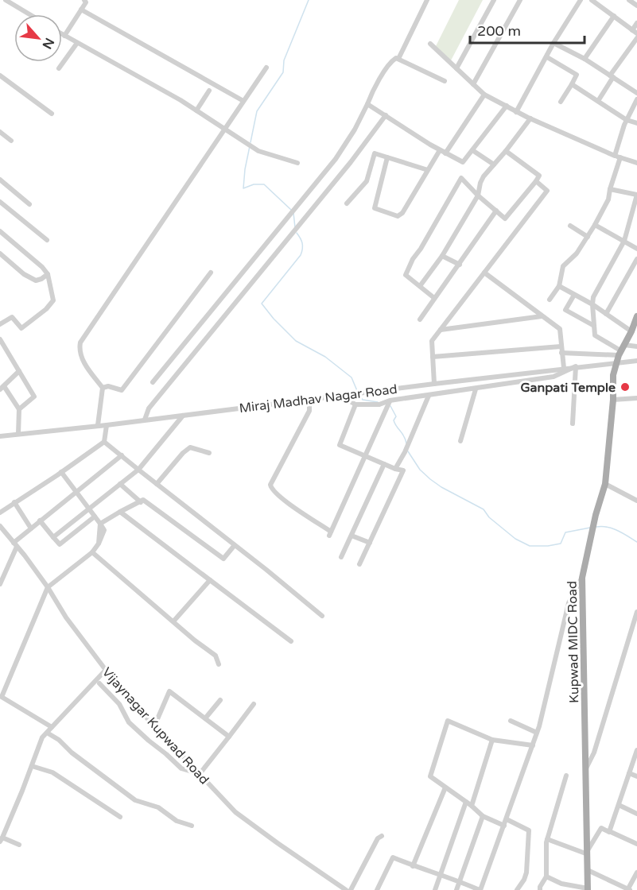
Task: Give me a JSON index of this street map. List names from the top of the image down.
{
  "streets": {
    "main road": ["Kupwad MIDC Road"],
    "street": ["Miraj Madhav Nagar Road", "Vijaynagar Kupwad Road"]
  },
  "crossings": [
    ["Miraj Madhav Nagar Road", "Kupwad MIDC Road"]
  ],
  "places": ["Ganpati Temple"],
  "scale_bar": "200 m",
  "north": "bottom right"
}
